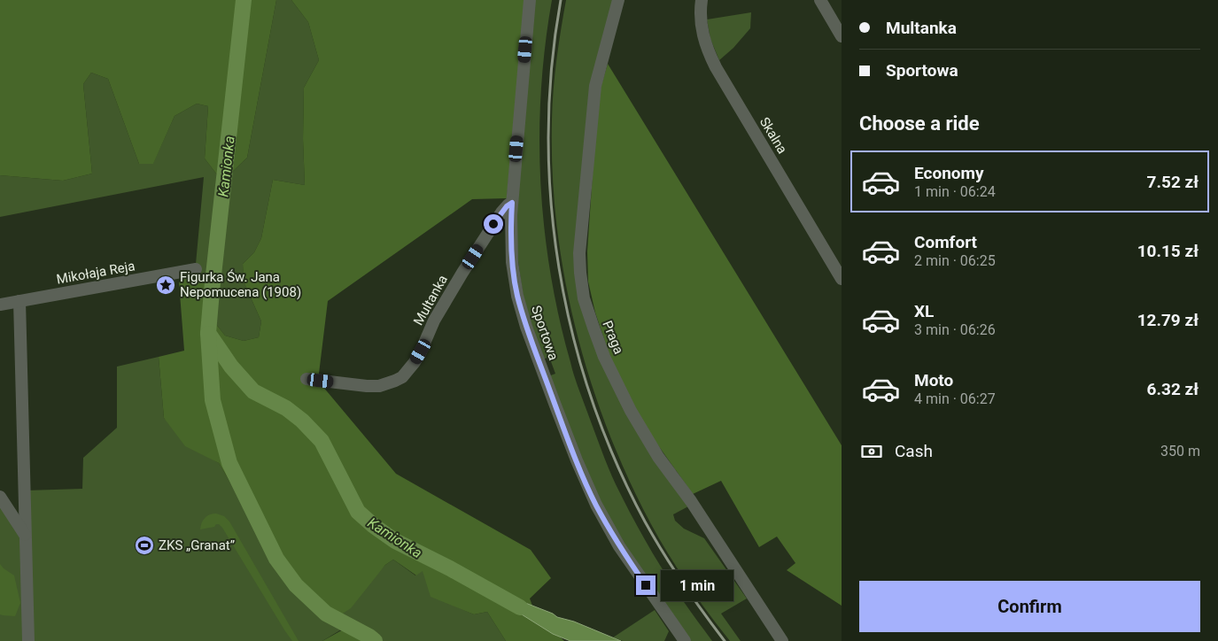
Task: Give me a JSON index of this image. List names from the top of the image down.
{
  "streets": {
    "street": [
      "Skalna",
      "Mikołaja Reja",
      "Multanka",
      "Sportowa",
      "Praga"
    ]
  },
  "crossings": [
    ["Multanka", "Sportowa"]
  ],
  "water": ["Kamionka"],
  "places": {
    "place": ["Figurka Św. Jana Nepomucena (1908)"],
    "sports": ["ZKS „Granat”"]
  },
  "page": {
    "banner": ["Multanka", "Sportowa"],
    "heading": "Choose a ride",
    "list": [
      {
        "name": "Economy",
        "note": "1 min · 06:24",
        "value": "7.52 zł"
      },
      {
        "name": "Comfort",
        "note": "2 min · 06:25",
        "value": "10.15 zł"
      },
      {
        "name": "XL",
        "note": "3 min · 06:26",
        "value": "12.79 zł"
      },
      {
        "name": "Moto",
        "note": "4 min · 06:27",
        "value": "6.32 zł"
      }
    ],
    "pay": ["Cash", "350 m"],
    "bubble": "1 min",
    "buttons": "Confirm"
  }
}
